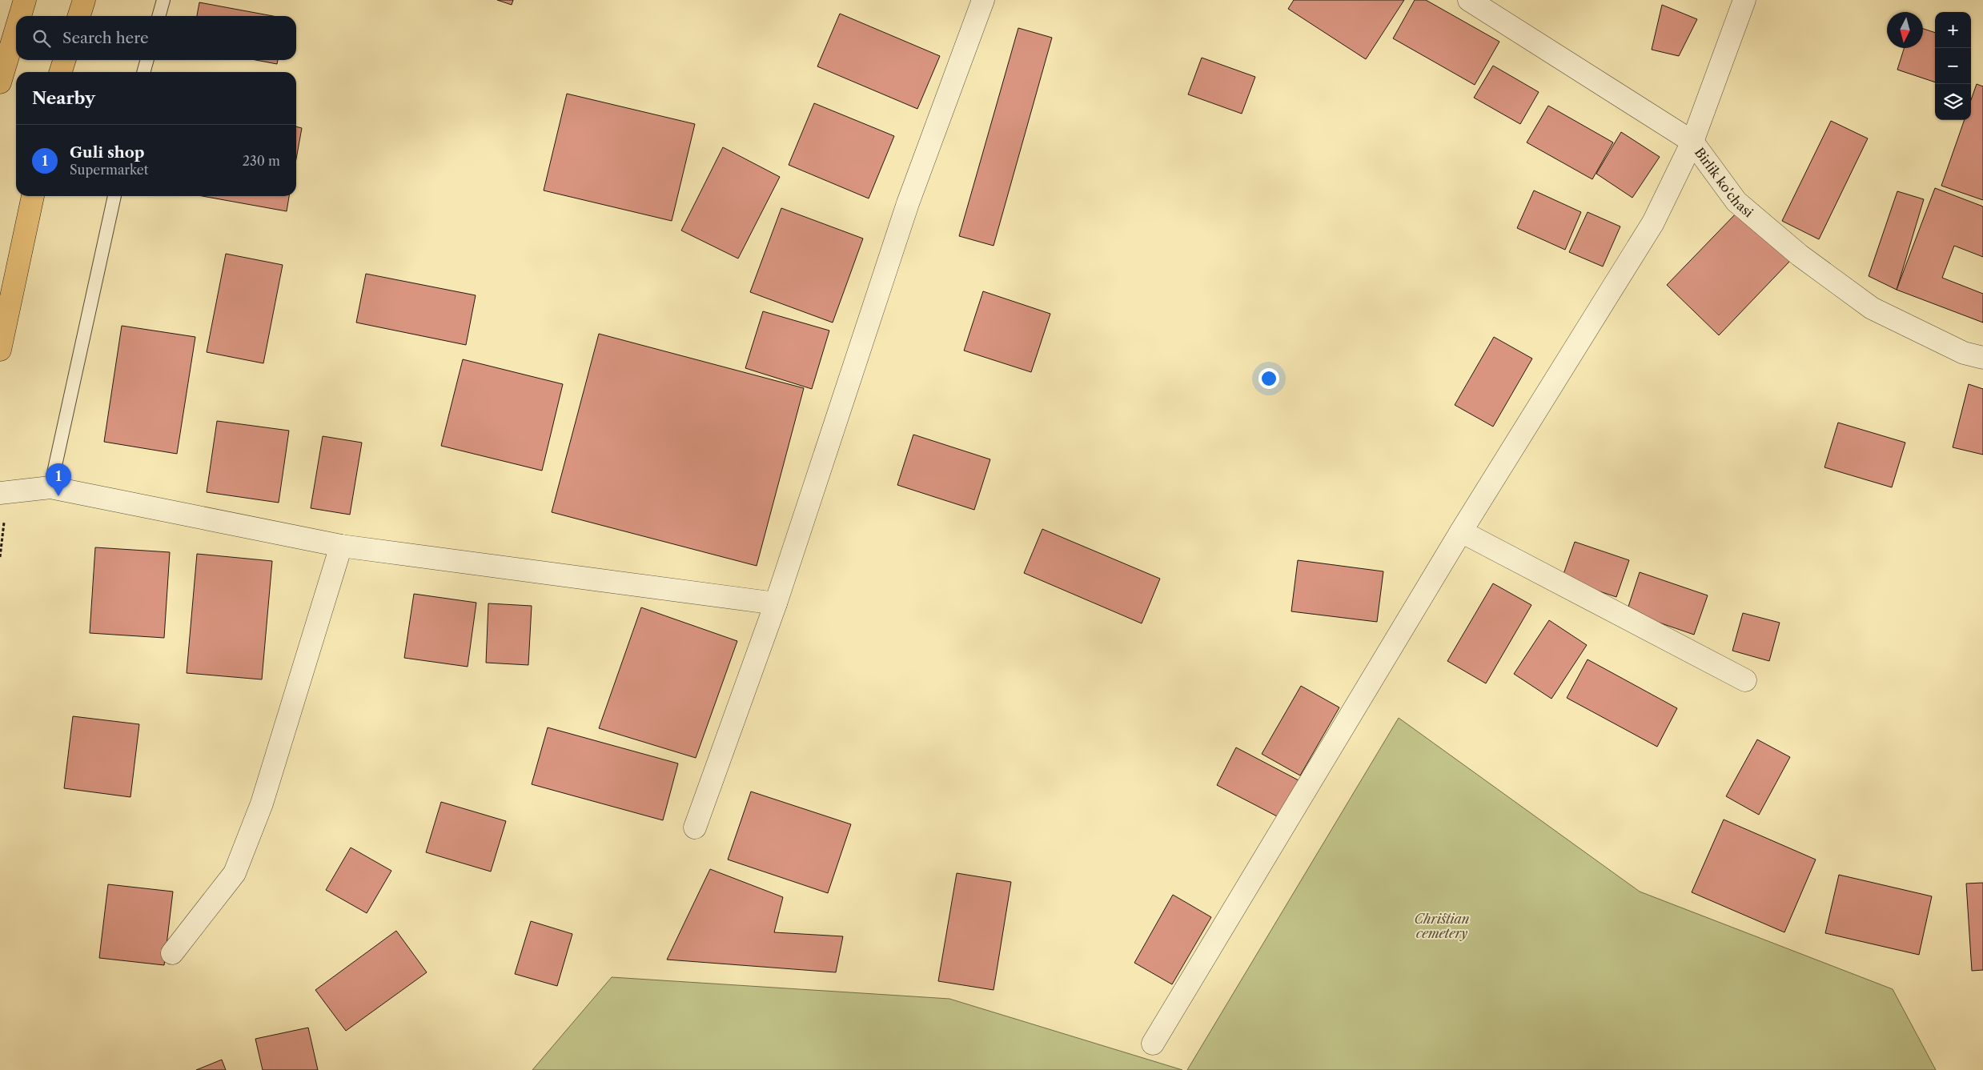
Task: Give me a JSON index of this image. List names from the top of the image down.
{
  "streets": {
    "street": ["Birlik ko'chasi"]
  },
  "parks": ["Christian cemetery"],
  "north": "bottom",
  "page": {
    "map_buttons": ["+", "−"],
    "search": "Search here",
    "heading": "Nearby",
    "list": [
      {
        "mark": "1",
        "name": "Guli shop",
        "note": "Supermarket",
        "value": "230 m"
      }
    ],
    "pins": "1"
  }
}
